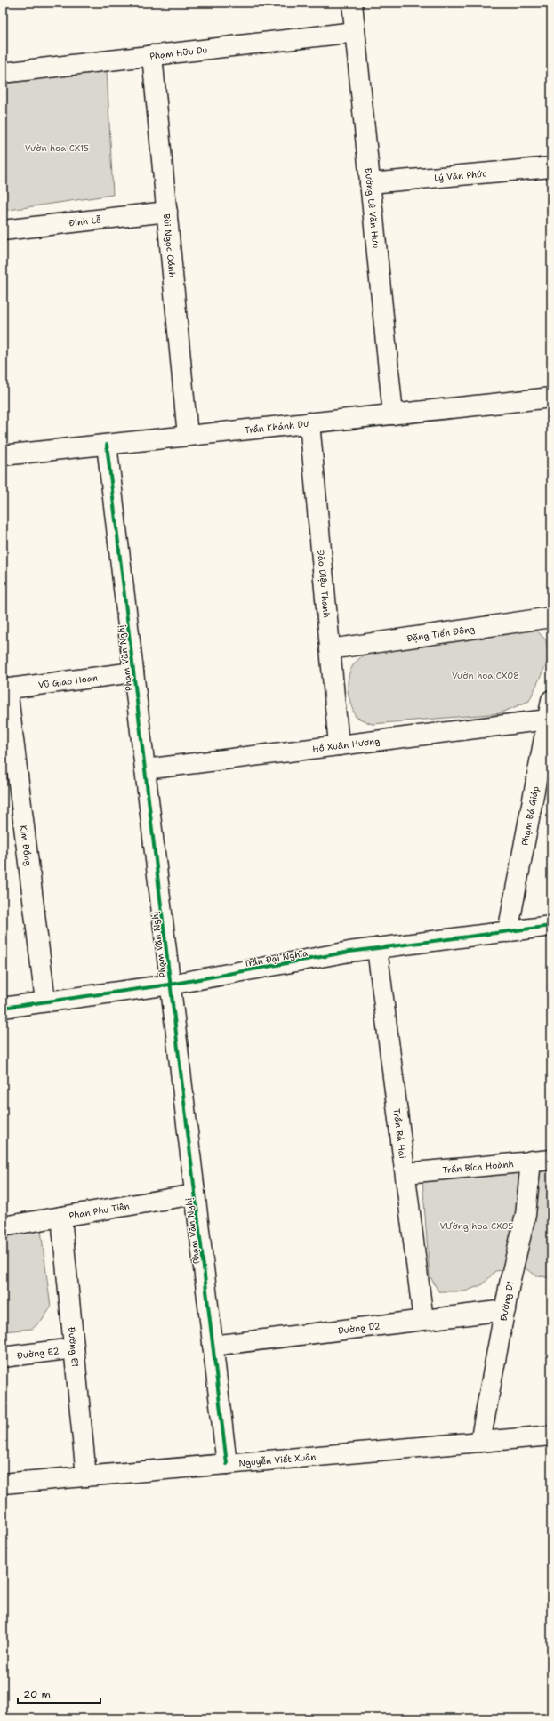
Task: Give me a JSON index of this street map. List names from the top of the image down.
{
  "streets": {
    "street": [
      "Phạm Hữu Du",
      "Lý Văn Phức",
      "Đường Lê Văn Hưu",
      "Đinh Lễ",
      "Bùi Ngọc Oánh",
      "Trần Khánh Dư",
      "Đào Diệu Thanh",
      "Đặng Tiến Đông",
      "Phạm Văn Nghị",
      "Vũ Giao Hoan",
      "Hồ Xuân Hương",
      "Phạm Bá Giáp",
      "Kim Đồng",
      "Trần Đại Nghĩa",
      "Trần Bá Hai",
      "Trần Bích Hoành",
      "Phan Phu Tiên",
      "Đường D1",
      "Đường D2",
      "Đường E1",
      "Đường E2",
      "Nguyễn Viết Xuân"
    ]
  },
  "crossings": [
    ["Phạm Hữu Du", "Đường Lê Văn Hưu"],
    ["Phạm Hữu Du", "Bùi Ngọc Oánh"],
    ["Lý Văn Phức", "Đường Lê Văn Hưu"],
    ["Đường Lê Văn Hưu", "Trần Khánh Dư"],
    ["Đinh Lễ", "Bùi Ngọc Oánh"],
    ["Bùi Ngọc Oánh", "Trần Khánh Dư"],
    ["Trần Khánh Dư", "Đào Diệu Thanh"],
    ["Trần Khánh Dư", "Phạm Văn Nghị"],
    ["Đào Diệu Thanh", "Đặng Tiến Đông"],
    ["Đào Diệu Thanh", "Hồ Xuân Hương"],
    ["Phạm Văn Nghị", "Vũ Giao Hoan"],
    ["Phạm Văn Nghị", "Hồ Xuân Hương"],
    ["Phạm Văn Nghị", "Trần Đại Nghĩa"],
    ["Phạm Văn Nghị", "Phan Phu Tiên"],
    ["Phạm Văn Nghị", "Đường D2"],
    ["Phạm Văn Nghị", "Nguyễn Viết Xuân"],
    ["Vũ Giao Hoan", "Kim Đồng"],
    ["Hồ Xuân Hương", "Phạm Bá Giáp"],
    ["Phạm Bá Giáp", "Trần Đại Nghĩa"],
    ["Kim Đồng", "Trần Đại Nghĩa"],
    ["Trần Đại Nghĩa", "Trần Bá Hai"],
    ["Trần Bá Hai", "Trần Bích Hoành"],
    ["Trần Bá Hai", "Đường D2"],
    ["Trần Bích Hoành", "Đường D1"],
    ["Phan Phu Tiên", "Đường E1"],
    ["Đường D1", "Đường D2"],
    ["Đường D1", "Nguyễn Viết Xuân"],
    ["Đường E1", "Đường E2"],
    ["Đường E1", "Nguyễn Viết Xuân"]
  ],
  "parks": ["Vườn hoa CX15", "Vườn hoa CX08", "VƯờng hoa CX05"],
  "scale_bar": "20 m"
}
